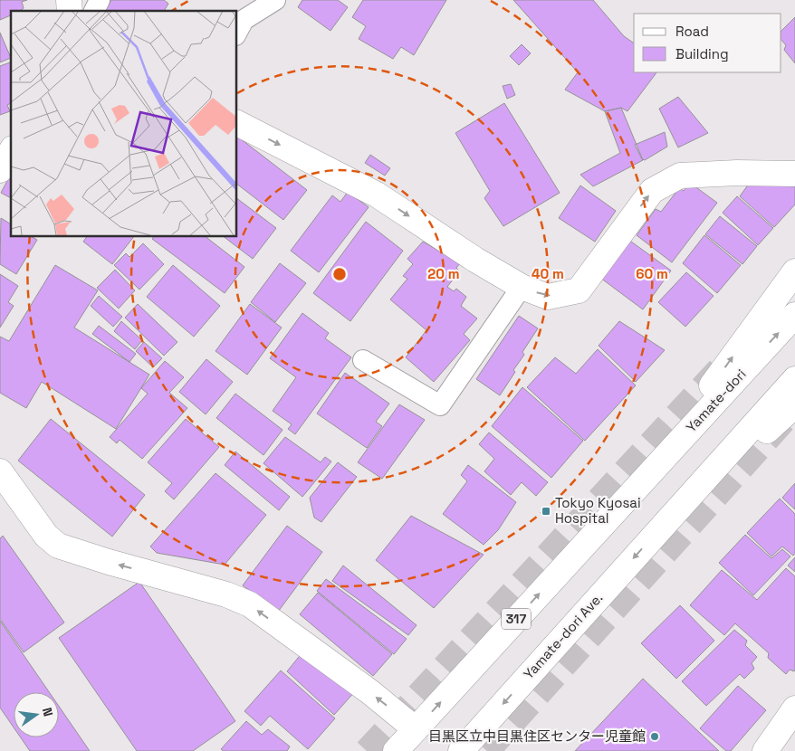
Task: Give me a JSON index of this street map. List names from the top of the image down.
{
  "streets": {
    "main road": ["Yamate-dori", "317", "Yamate-dori Ave."]
  },
  "crossings": [
    ["Yamate-dori", "317"]
  ],
  "places": {
    "transit": ["Tokyo Kyosai Hospital"],
    "other": ["目黒区立中目黒住区センター児童館"]
  },
  "legend": ["Road", "Building"],
  "north": "right",
  "rings": ["20 m", "40 m", "60 m"]
}
